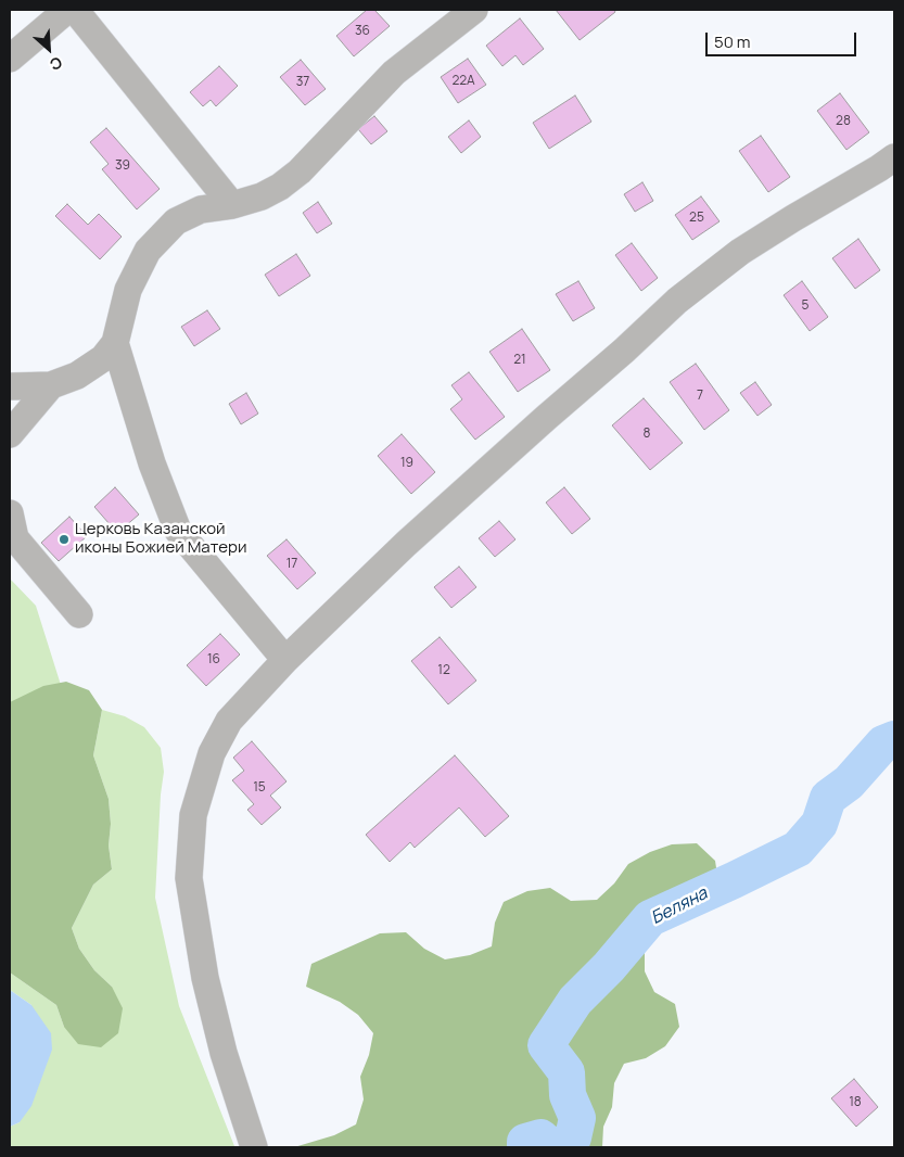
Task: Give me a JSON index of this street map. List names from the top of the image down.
{
  "water": ["Беляна"],
  "places": ["Церковь Казанской иконы Божией Матери"],
  "house_numbers": [
    "36",
    "22А",
    "37",
    "28",
    "39",
    "25",
    "5",
    "21",
    "7",
    "8",
    "19",
    "17",
    "16",
    "12",
    "15",
    "18"
  ],
  "scale_bar": "50 m",
  "north": "bottom right"
}
